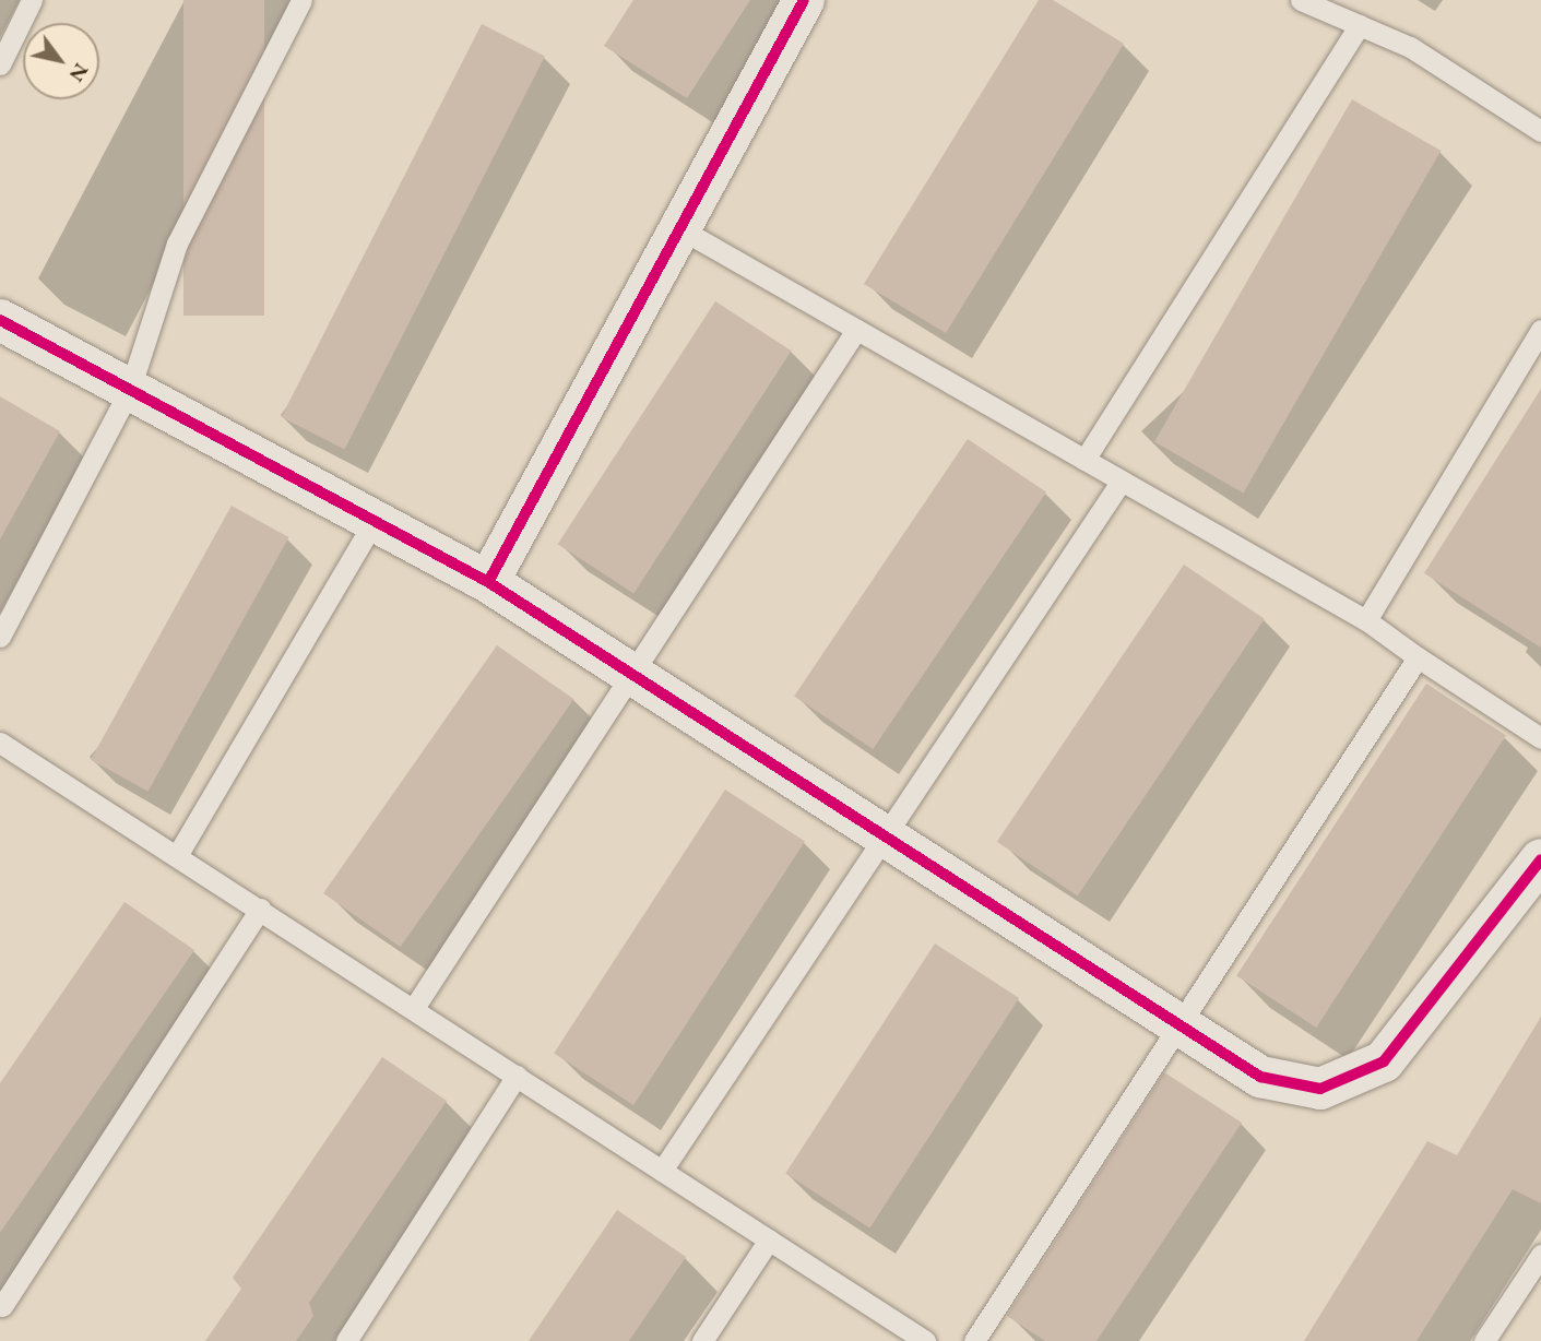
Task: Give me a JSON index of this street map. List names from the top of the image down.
{
  "north": "bottom right"
}
